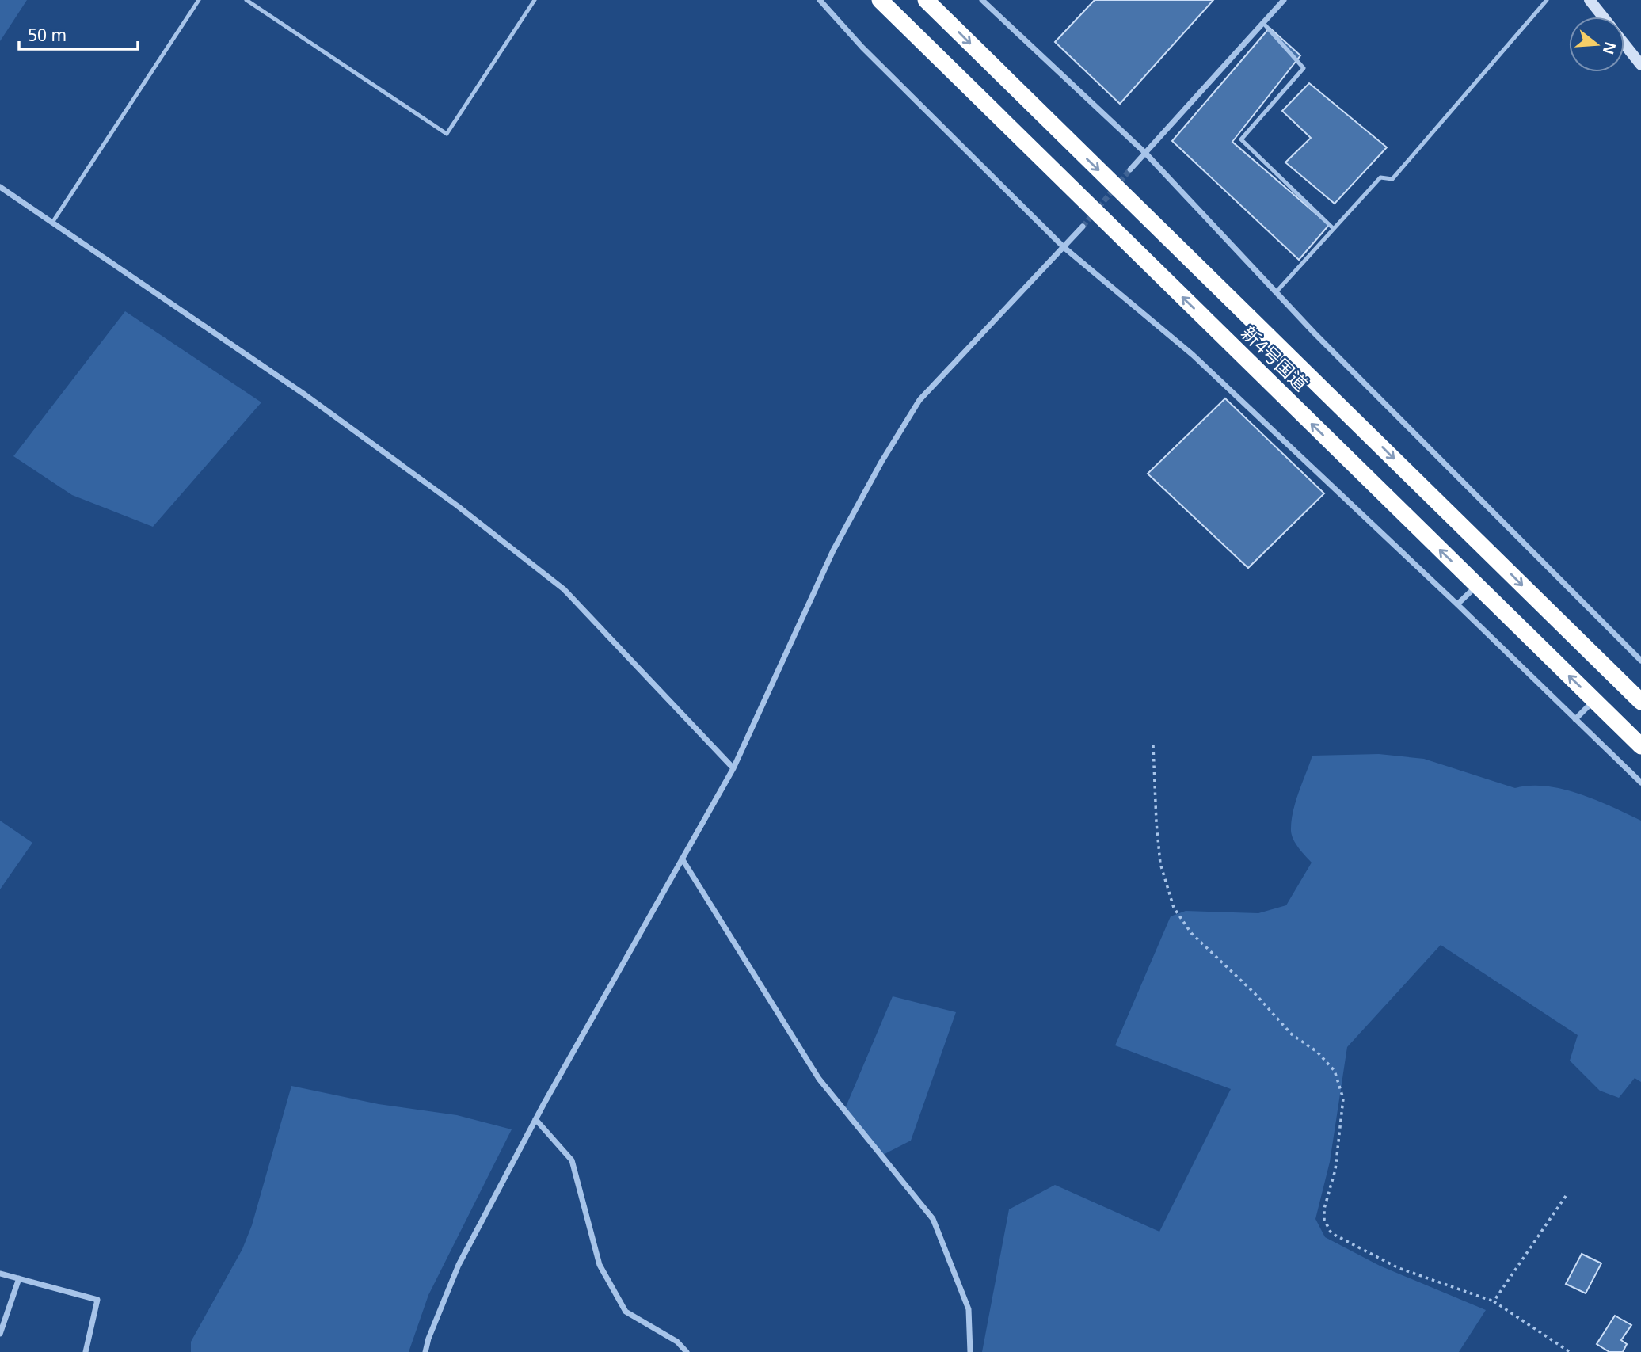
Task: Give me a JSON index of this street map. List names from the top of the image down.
{
  "streets": {
    "highway": ["新4号国道"]
  },
  "scale_bar": "50 m",
  "north": "right"
}
